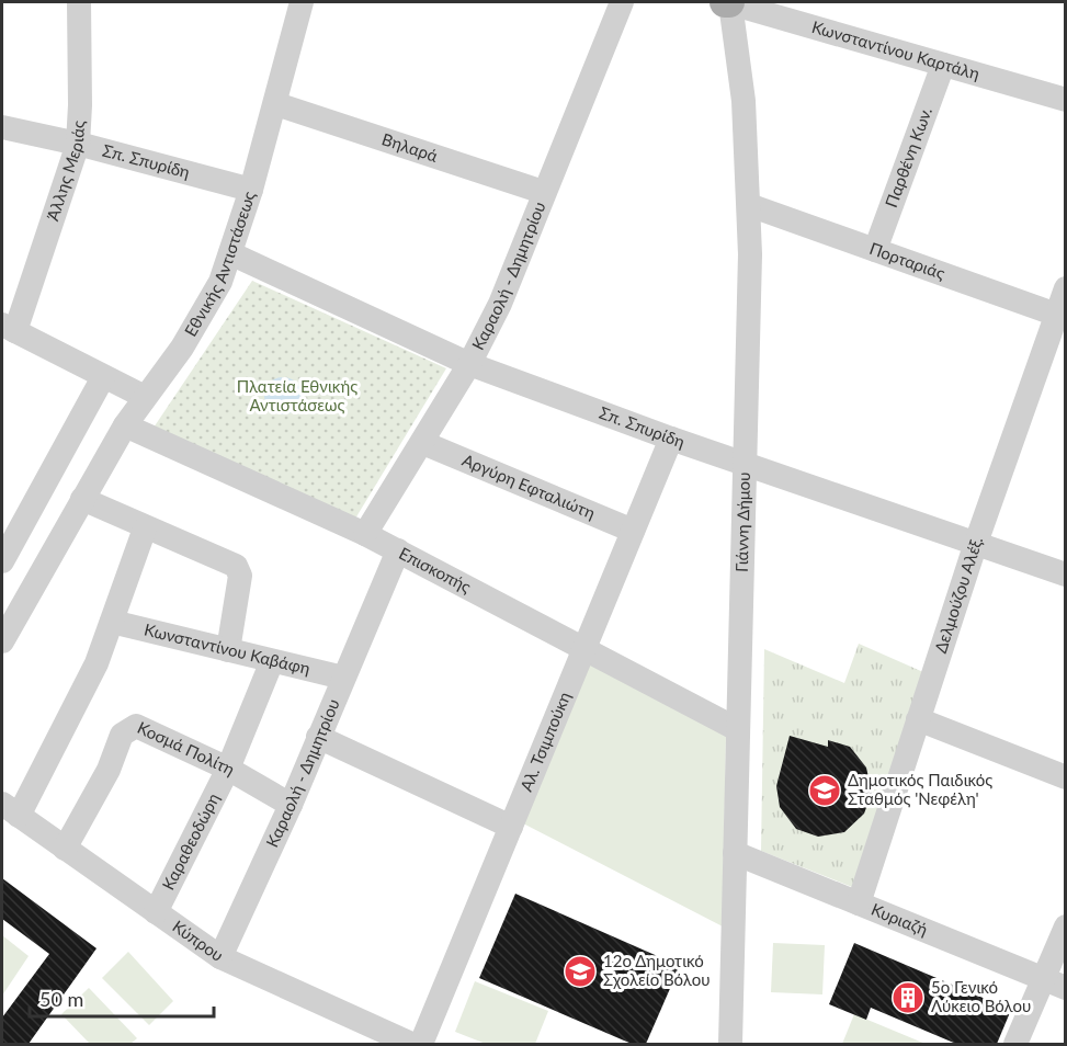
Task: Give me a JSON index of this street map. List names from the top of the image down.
{
  "streets": {
    "street": [
      "Κωνσταντίνου Καρτάλη",
      "Βηλαρά",
      "Παρθένη Κων.",
      "Σπ. Σπυρίδη",
      "Άλλης Μεριάς",
      "Πορταριάς",
      "Εθνικής Αντιστάσεως",
      "Καραολή - Δημητρίου",
      "Αργύρη Εφταλιώτη",
      "Γιάννη Δήμου",
      "Επισκοπής",
      "Δελμούζου Αλέξ.",
      "Κωνσταντίνου Καβάφη",
      "Αλ. Τσιμπούκη",
      "Κοσμά Πολίτη",
      "Καραθεοδώρη",
      "Κυριαζή",
      "Κύπρου"
    ]
  },
  "crossings": [
    ["Κωνσταντίνου Καρτάλη", "Παρθένη Κων."],
    ["Κωνσταντίνου Καρτάλη", "Γιάννη Δήμου"],
    ["Βηλαρά", "Εθνικής Αντιστάσεως"],
    ["Βηλαρά", "Καραολή - Δημητρίου"],
    ["Παρθένη Κων.", "Πορταριάς"],
    ["Σπ. Σπυρίδη", "Άλλης Μεριάς"],
    ["Σπ. Σπυρίδη", "Εθνικής Αντιστάσεως"],
    ["Σπ. Σπυρίδη", "Καραολή - Δημητρίου"],
    ["Σπ. Σπυρίδη", "Γιάννη Δήμου"],
    ["Σπ. Σπυρίδη", "Δελμούζου Αλέξ."],
    ["Σπ. Σπυρίδη", "Αλ. Τσιμπούκη"],
    ["Πορταριάς", "Γιάννη Δήμου"],
    ["Πορταριάς", "Δελμούζου Αλέξ."],
    ["Εθνικής Αντιστάσεως", "Επισκοπής"],
    ["Καραολή - Δημητρίου", "Αργύρη Εφταλιώτη"],
    ["Καραολή - Δημητρίου", "Επισκοπής"],
    ["Καραολή - Δημητρίου", "Κωνσταντίνου Καβάφη"],
    ["Καραολή - Δημητρίου", "Κοσμά Πολίτη"],
    ["Καραολή - Δημητρίου", "Κύπρου"],
    ["Αργύρη Εφταλιώτη", "Αλ. Τσιμπούκη"],
    ["Γιάννη Δήμου", "Επισκοπής"],
    ["Γιάννη Δήμου", "Κυριαζή"],
    ["Επισκοπής", "Αλ. Τσιμπούκη"],
    ["Δελμούζου Αλέξ.", "Κυριαζή"],
    ["Κωνσταντίνου Καβάφη", "Καραθεοδώρη"],
    ["Κοσμά Πολίτη", "Καραθεοδώρη"],
    ["Κοσμά Πολίτη", "Κύπρου"],
    ["Καραθεοδώρη", "Κύπρου"]
  ],
  "parks": ["Πλατεία Εθνικής Αντιστάσεως"],
  "places": {
    "school or university": ["Δημοτικός Παιδικός Σταθμός 'Νεφέλη'", "12ο Δημοτικό Σχολείο Βόλου"],
    "building": ["5ο Γενικό Λύκειο Βόλου"]
  },
  "scale_bar": "50 m"
}
